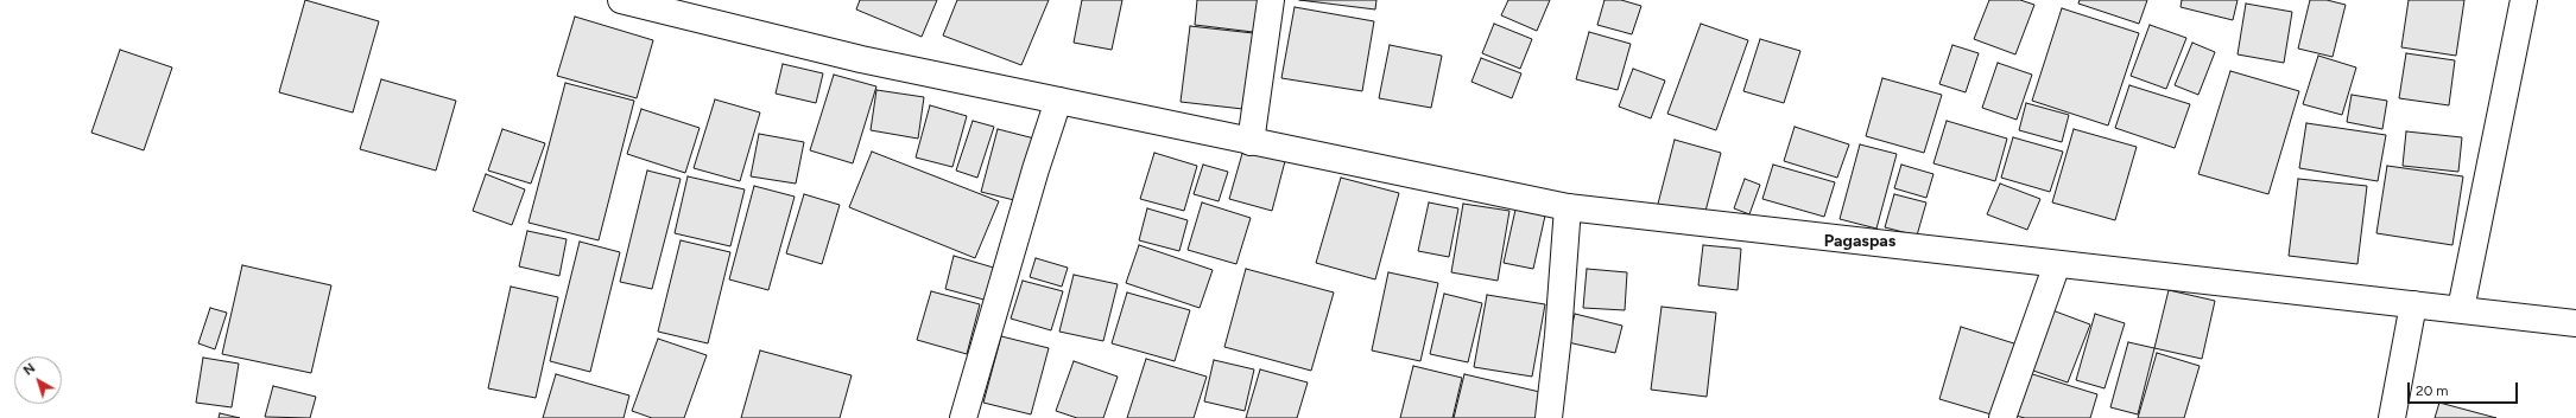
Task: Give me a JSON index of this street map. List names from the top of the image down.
{
  "districts": ["Pagaspas"],
  "scale_bar": "20 m",
  "north": "top left"
}
